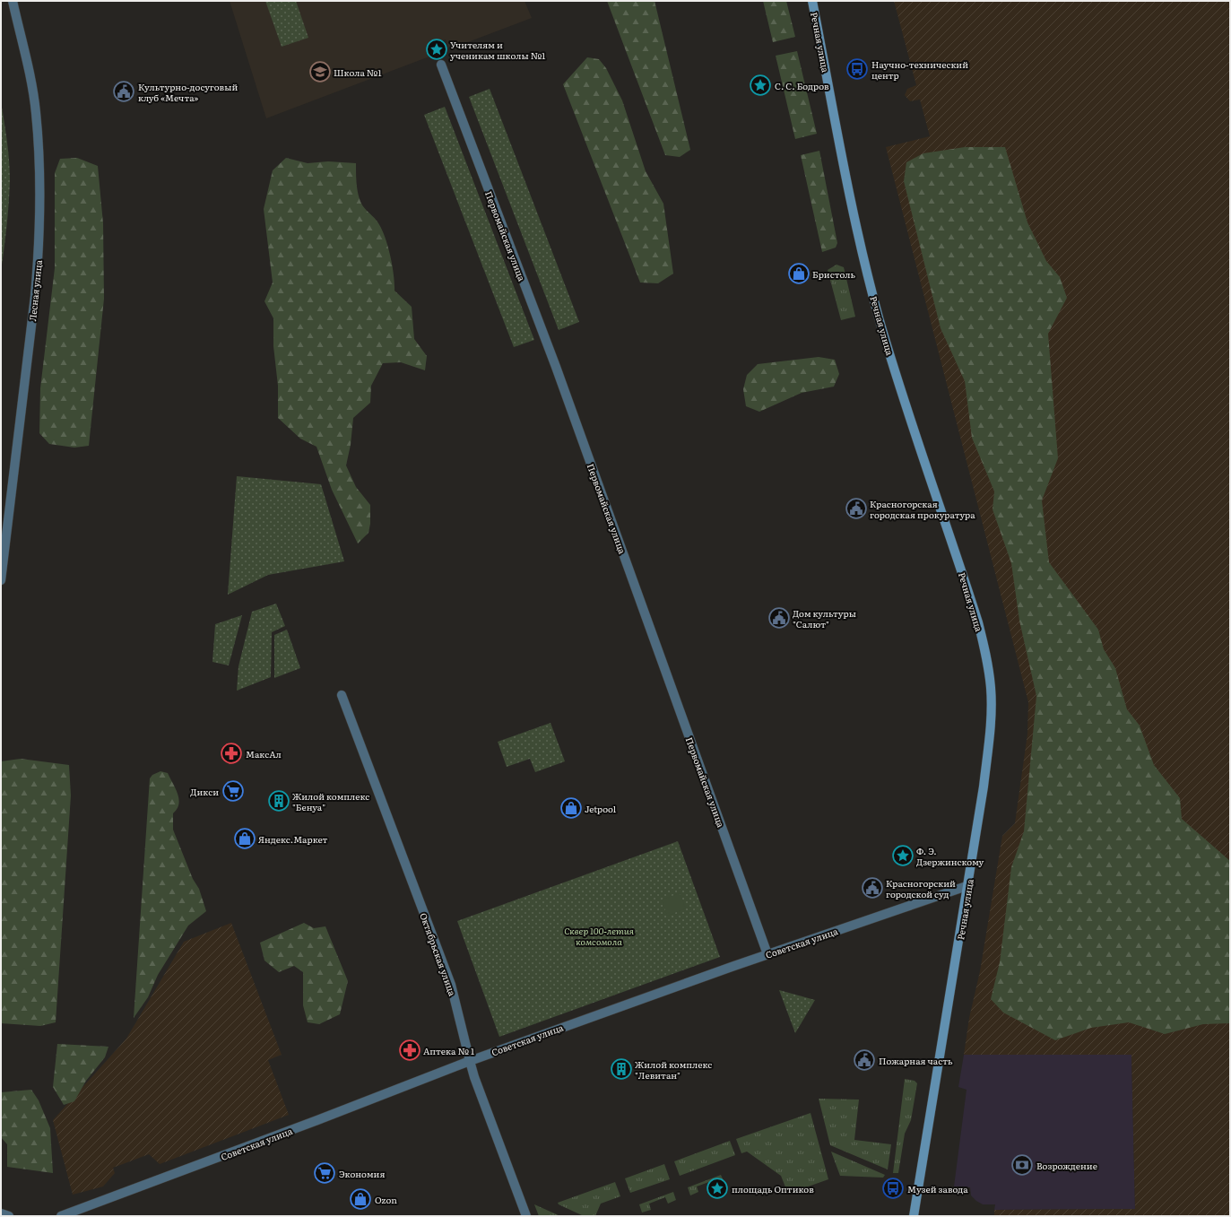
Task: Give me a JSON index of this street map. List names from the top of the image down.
{
  "streets": {
    "main road": ["Речная улица"],
    "street": [
      "Первомайская улица",
      "Лесная улица",
      "Советская улица",
      "Октябрьская улица"
    ]
  },
  "crossings": [
    ["Речная улица", "Советская улица"],
    ["Первомайская улица", "Советская улица"],
    ["Советская улица", "Октябрьская улица"]
  ],
  "parks": ["Сквер 100-летия комсомола"],
  "places": {
    "place": [
      "Учителям и ученикам школы №1",
      "С. С. Бодров",
      "Ф. Э. Дзержинскому",
      "площадь Оптиков"
    ],
    "bus stop": ["Научно-технический центр", "Музей завода"],
    "school or university": ["Школа №1"],
    "public building": [
      "Культурно-досуговый клуб «Мечта»",
      "Красногорская городская прокуратура",
      "Дом культуры \"Салют\"",
      "Красногорский городской суд",
      "Пожарная часть"
    ],
    "shop": [
      "Бристоль",
      "Jetpool",
      "Яндекс.Маркет",
      "Ozon"
    ],
    "pharmacy": ["МаксАл", "Аптека № 1"],
    "supermarket": ["Дикси", "Экономия"],
    "building": ["Жилой комплекс \"Бенуа\"", "Жилой комплекс \"Левитан\""],
    "bank": ["Возрождение"]
  }
}
